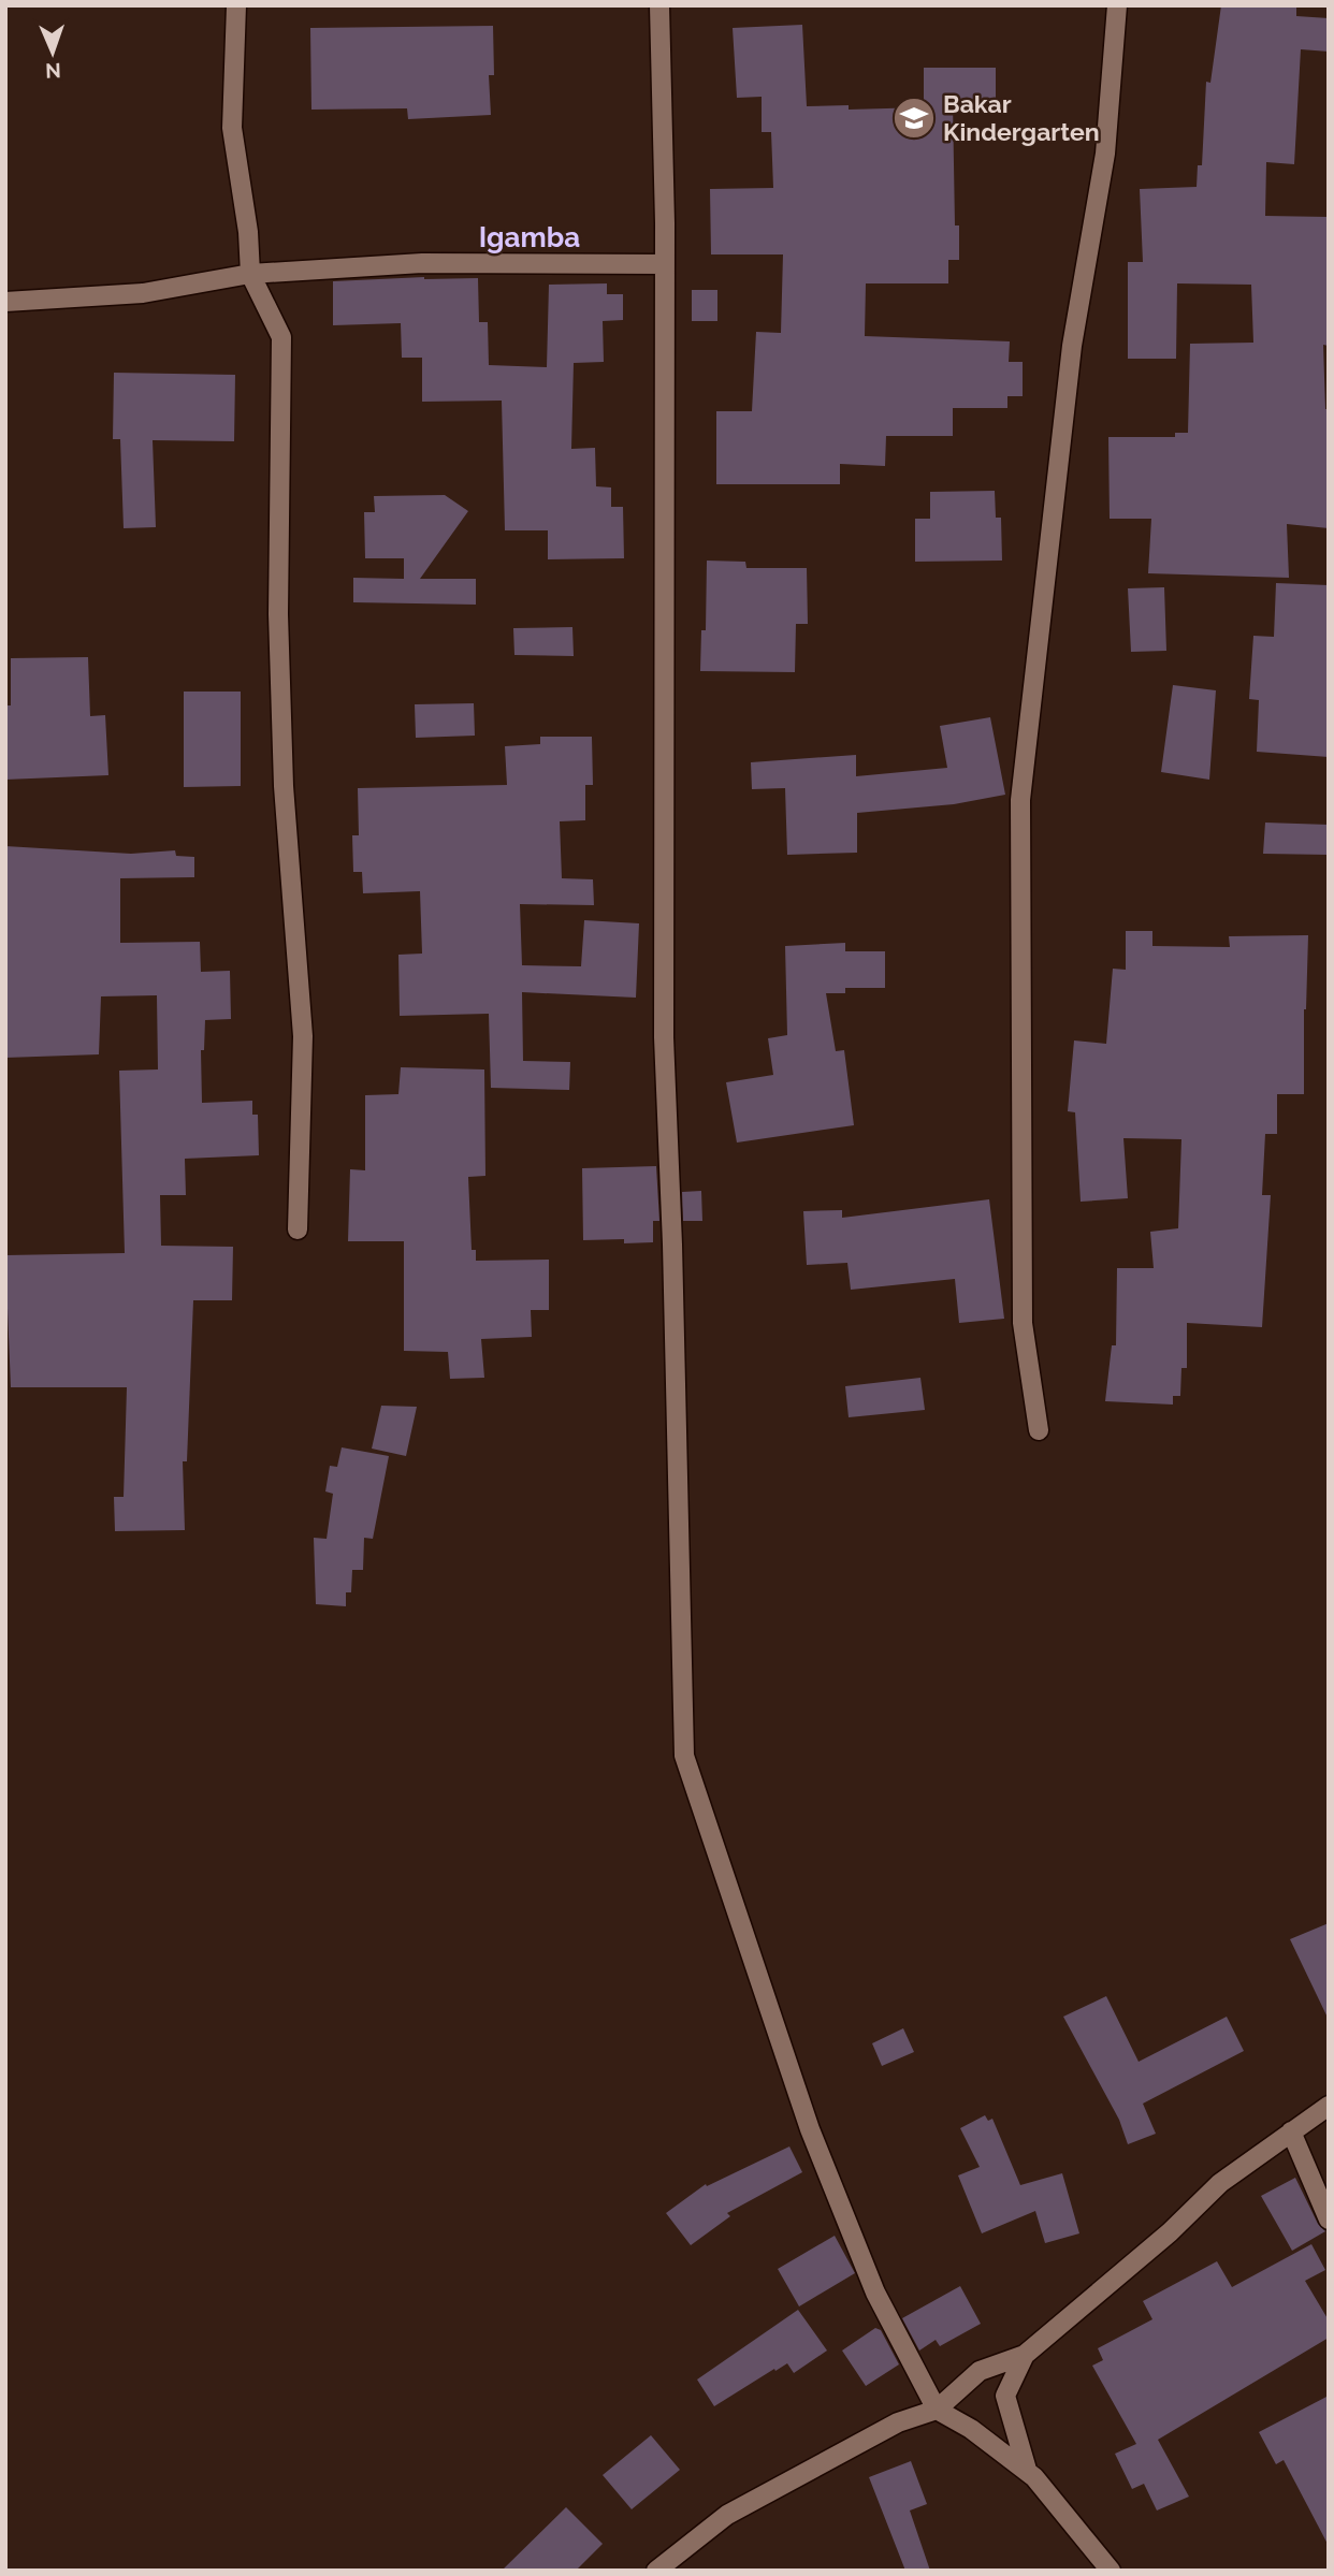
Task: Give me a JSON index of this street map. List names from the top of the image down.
{
  "districts": ["Igamba"],
  "places": {
    "school or university": ["Bakar Kindergarten"]
  },
  "north": "bottom"
}
